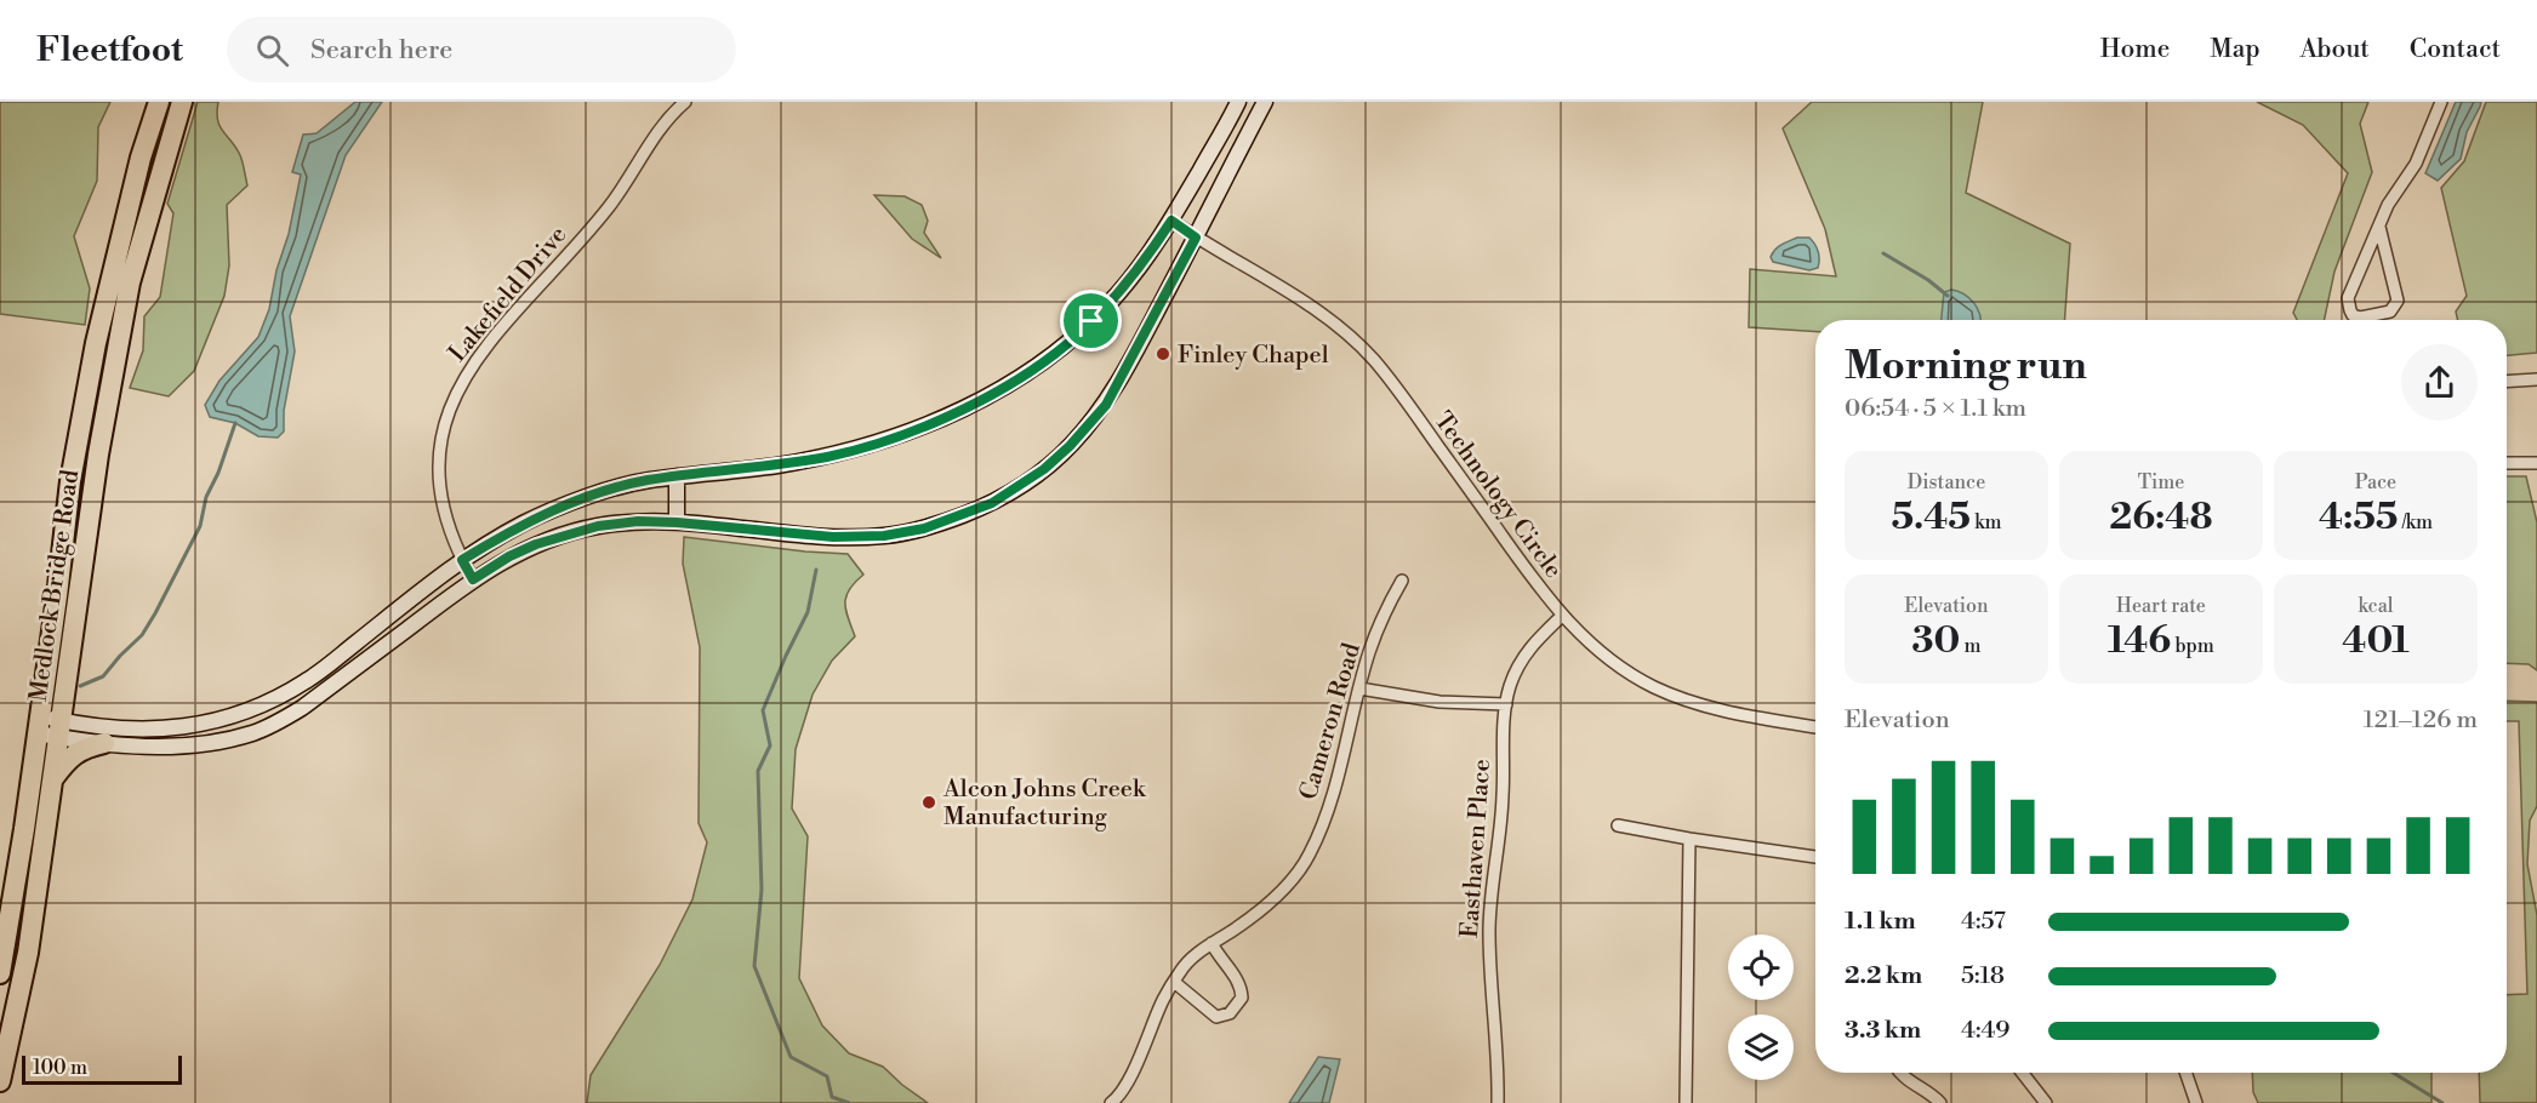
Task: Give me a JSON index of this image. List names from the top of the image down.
{
  "streets": {
    "highway": ["Medlock Bridge Road"],
    "street": [
      "Lakefield Drive",
      "Technology Circle",
      "Cameron Road",
      "Easthaven Place"
    ]
  },
  "crossings": [
    ["Technology Circle", "Easthaven Place"]
  ],
  "places": ["Finley Chapel", "Alcon Johns Creek Manufacturing"],
  "scale_bar": "100 m",
  "page": {
    "header": "Fleetfoot",
    "search": "Search here",
    "nav": [
      "Home",
      "Map",
      "About",
      "Contact"
    ],
    "heading": ["Morning run", "06:54 · 5 × 1.1 km"],
    "stats": [
      ["Distance", "5.45 km"],
      ["Time", "26:48"],
      ["Pace", "4:55 /km"],
      ["Elevation", "30 m"],
      ["Heart rate", "146 bpm"],
      ["kcal", "401"]
    ],
    "chart": ["Elevation", "121–126 m"],
    "list": [
      {
        "name": "1.1 km",
        "note": "4:57"
      },
      {
        "name": "2.2 km",
        "note": "5:18"
      },
      {
        "name": "3.3 km",
        "note": "4:49"
      }
    ],
    "scale": "100 m"
  }
}
